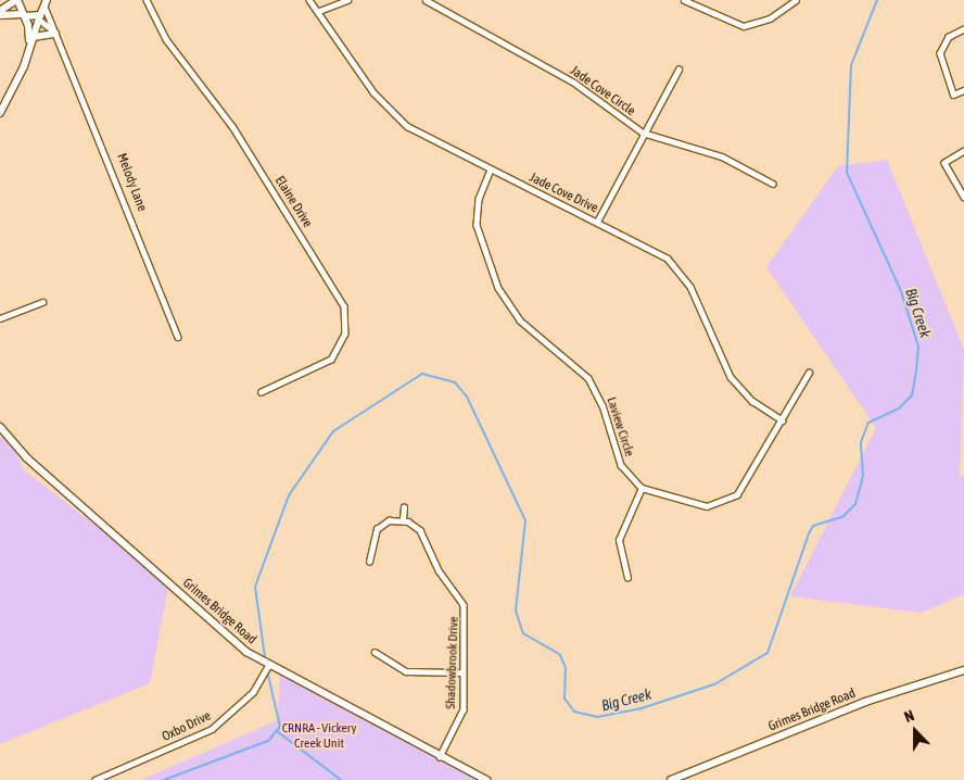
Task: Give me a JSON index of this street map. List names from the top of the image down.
{
  "streets": {
    "street": [
      "Jade Cove Circle",
      "Melody Lane",
      "Jade Cove Drive",
      "Elaine Drive",
      "Laview Circle",
      "Grimes Bridge Road",
      "Shadowbrook Drive",
      "Oxbo Drive"
    ]
  },
  "crossings": [
    ["Jade Cove Drive", "Laview Circle"],
    ["Grimes Bridge Road", "Shadowbrook Drive"],
    ["Grimes Bridge Road", "Oxbo Drive"]
  ],
  "water": ["Big Creek"],
  "parks": ["CRNRA - Vickery Creek Unit"],
  "north": "top"
}
